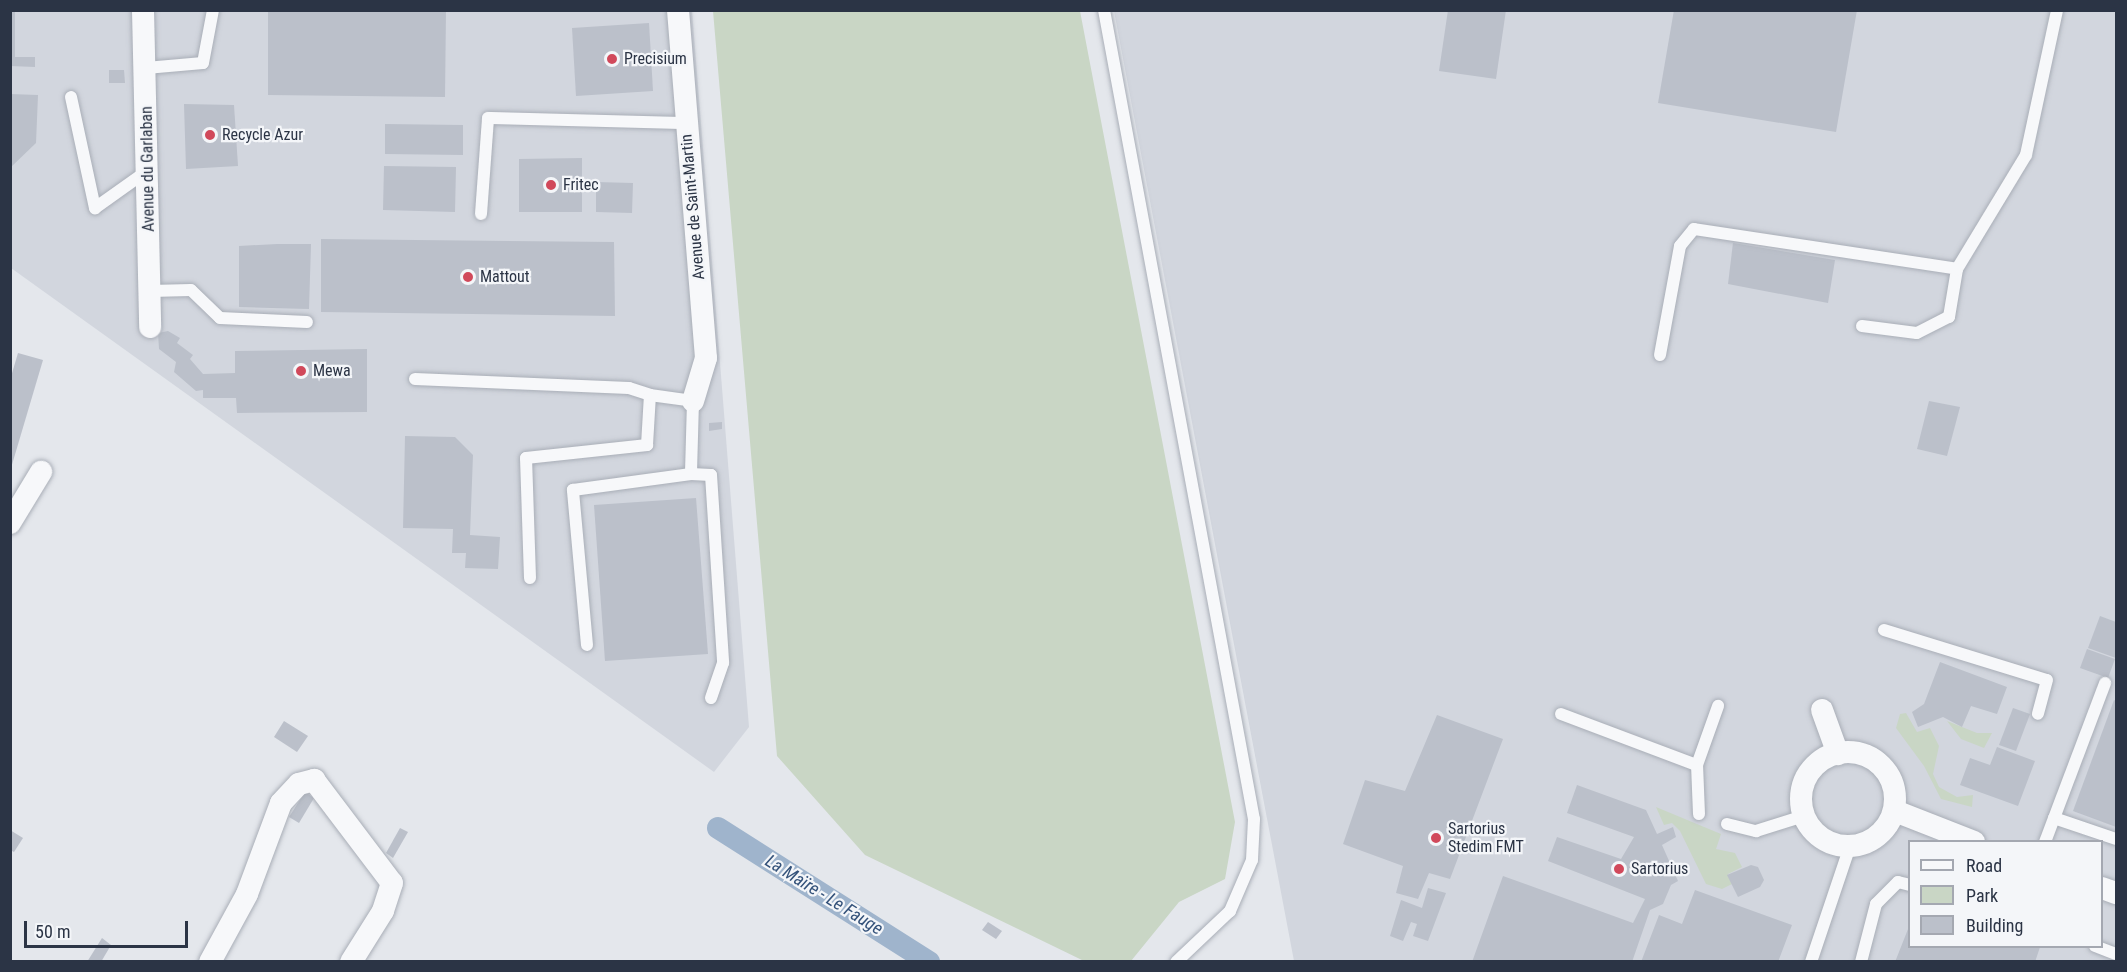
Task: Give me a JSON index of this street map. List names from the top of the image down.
{
  "streets": {
    "street": ["Avenue du Garlaban", "Avenue de Saint-Martin"]
  },
  "water": ["La Maïre - Le Fauge"],
  "places": [
    "Precisium",
    "Recycle Azur",
    "Fritec",
    "Mattout",
    "Mewa",
    "Sartorius Stedim FMT",
    "Sartorius"
  ],
  "legend": ["Road", "Park", "Building"],
  "scale_bar": "50 m"
}
